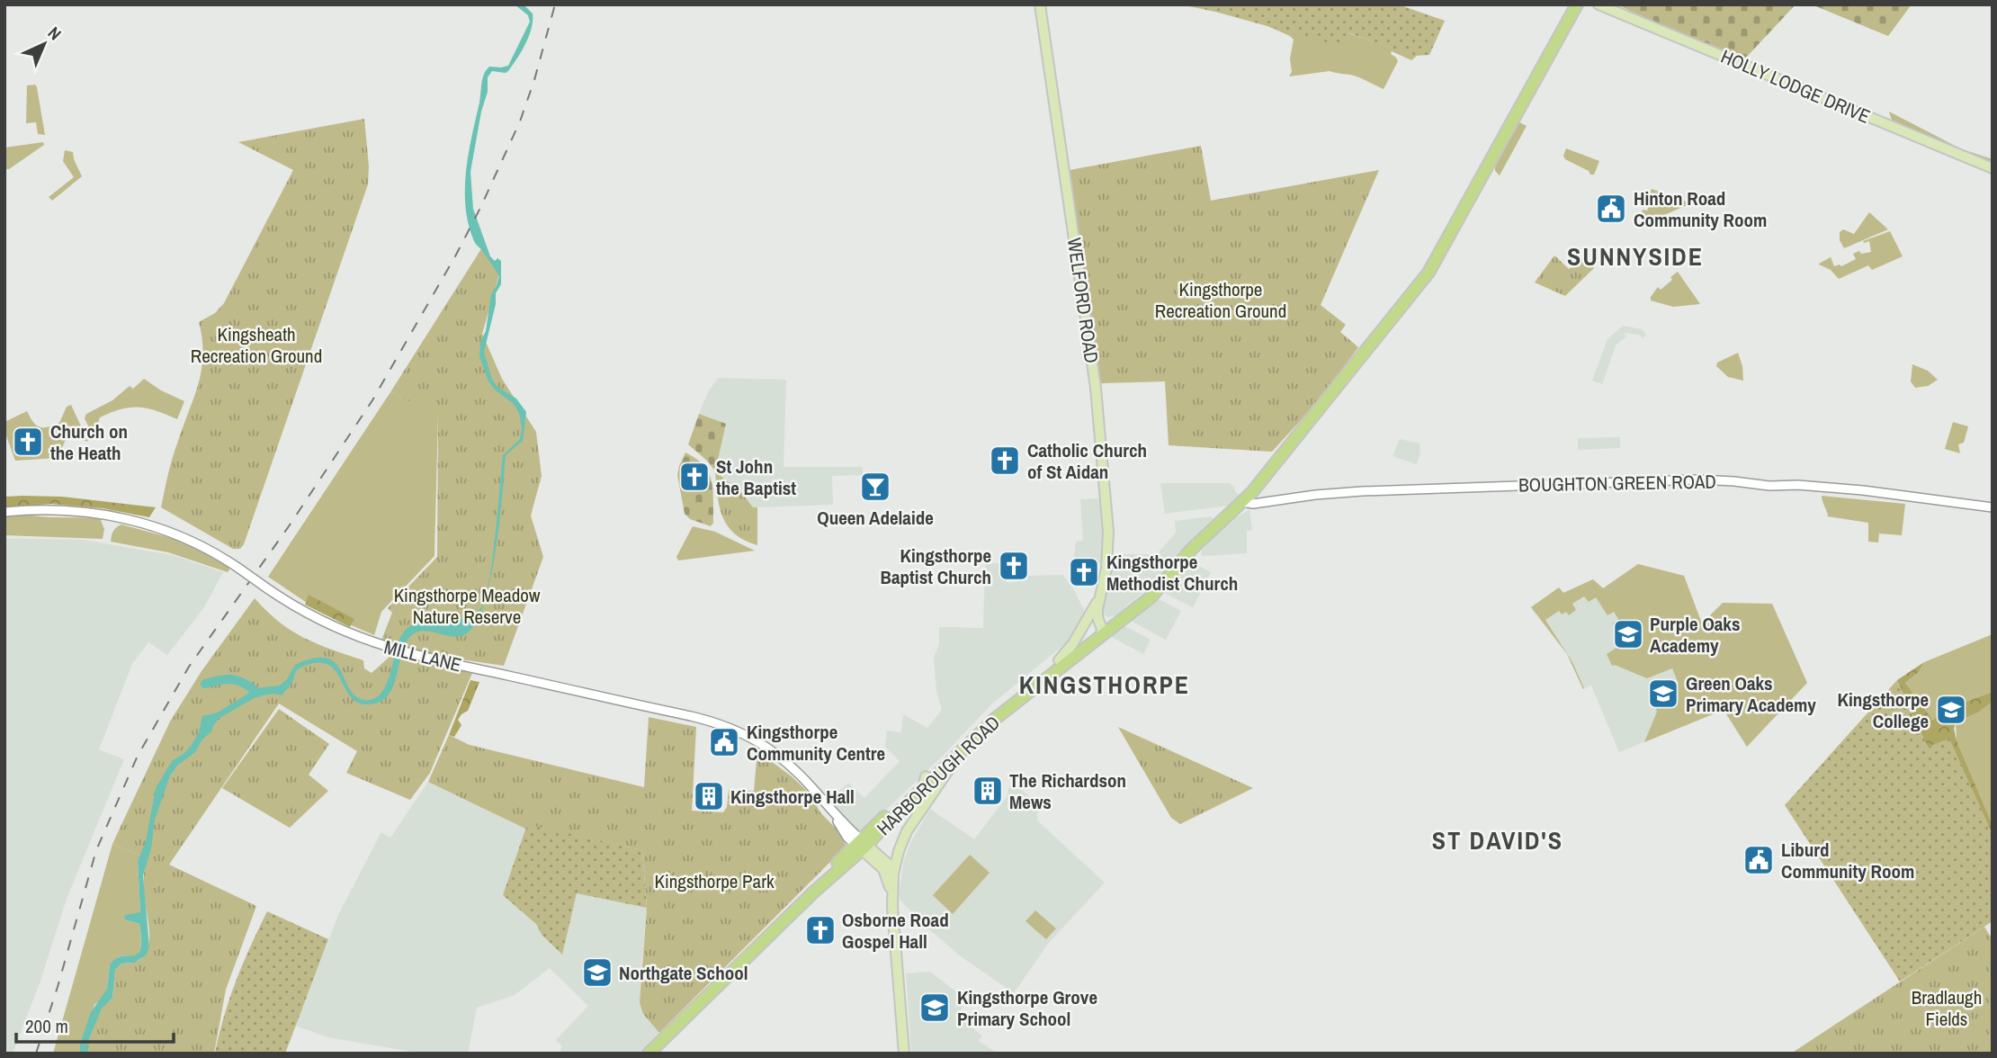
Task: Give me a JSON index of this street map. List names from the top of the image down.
{
  "streets": {
    "highway": ["HARBOROUGH ROAD"],
    "main road": ["HOLLY LODGE DRIVE", "WELFORD ROAD"],
    "street": ["BOUGHTON GREEN ROAD", "MILL LANE"]
  },
  "crossings": [
    ["WELFORD ROAD", "HARBOROUGH ROAD"],
    ["BOUGHTON GREEN ROAD", "HARBOROUGH ROAD"],
    ["MILL LANE", "HARBOROUGH ROAD"]
  ],
  "districts": ["SUNNYSIDE", "KINGSTHORPE", "ST DAVID'S"],
  "parks": [
    "Kingsthorpe Recreation Ground",
    "Kingsheath Recreation Ground",
    "Kingsthorpe Meadow Nature Reserve",
    "Kingsthorpe Park",
    "Bradlaugh Fields"
  ],
  "places": {
    "public building": ["Hinton Road Community Room", "Kingsthorpe Community Centre", "Liburd Community Room"],
    "church": [
      "Church on the Heath",
      "Catholic Church of St Aidan",
      "St John the Baptist",
      "Kingsthorpe Baptist Church",
      "Kingsthorpe Methodist Church",
      "Osborne Road Gospel Hall"
    ],
    "bar": ["Queen Adelaide"],
    "school or university": [
      "Purple Oaks Academy",
      "Green Oaks Primary Academy",
      "Kingsthorpe College",
      "Northgate School",
      "Kingsthorpe Grove Primary School"
    ],
    "building": ["The Richardson Mews", "Kingsthorpe Hall"]
  },
  "scale_bar": "200 m",
  "north": "top right"
}
